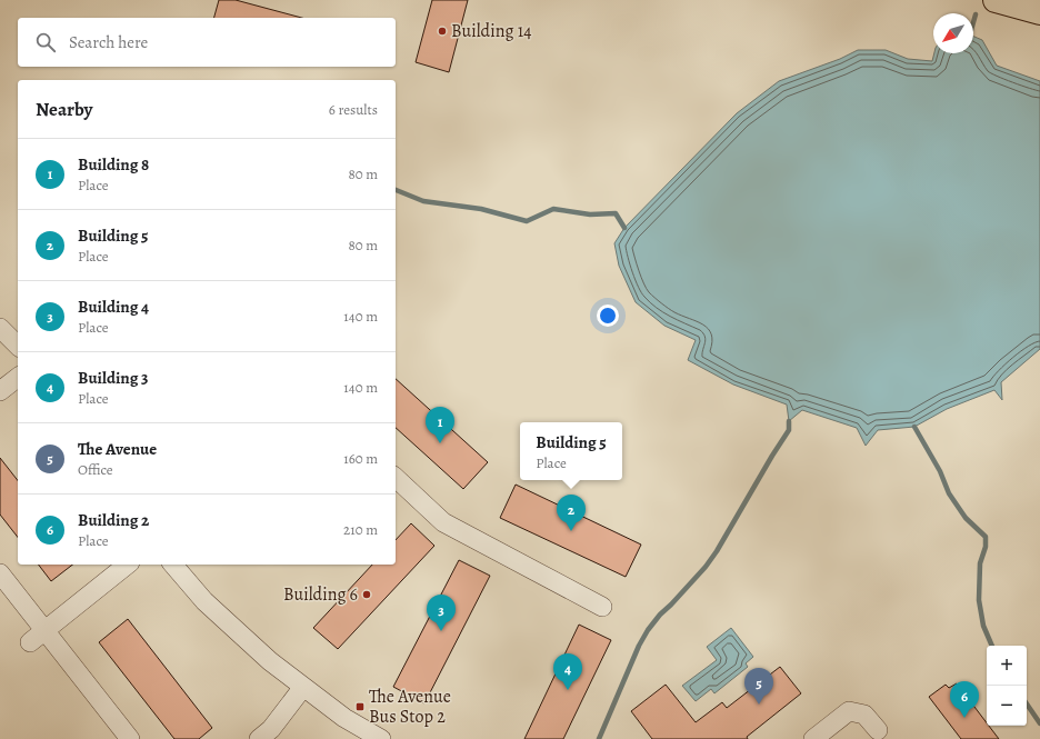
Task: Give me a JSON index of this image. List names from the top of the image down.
{
  "places": {
    "other": ["Building 14", "Building 6"],
    "transit": ["The Avenue Bus Stop 2"]
  },
  "north": "bottom left",
  "page": {
    "search": "Search here",
    "heading": ["Nearby", "6 results"],
    "list": [
      {
        "mark": "1",
        "name": "Building 8",
        "note": "Place",
        "value": "80 m"
      },
      {
        "mark": "2",
        "name": "Building 5",
        "note": "Place",
        "value": "80 m"
      },
      {
        "mark": "3",
        "name": "Building 4",
        "note": "Place",
        "value": "140 m"
      },
      {
        "mark": "4",
        "name": "Building 3",
        "note": "Place",
        "value": "140 m"
      },
      {
        "mark": "5",
        "name": "The Avenue",
        "note": "Office",
        "value": "160 m"
      },
      {
        "mark": "6",
        "name": "Building 2",
        "note": "Place",
        "value": "210 m"
      }
    ],
    "pins": [
      "1",
      "2",
      "3",
      "4",
      "5",
      "6"
    ],
    "popup": ["Building 5", "Place"],
    "map_buttons": ["+", "−"]
  }
}
